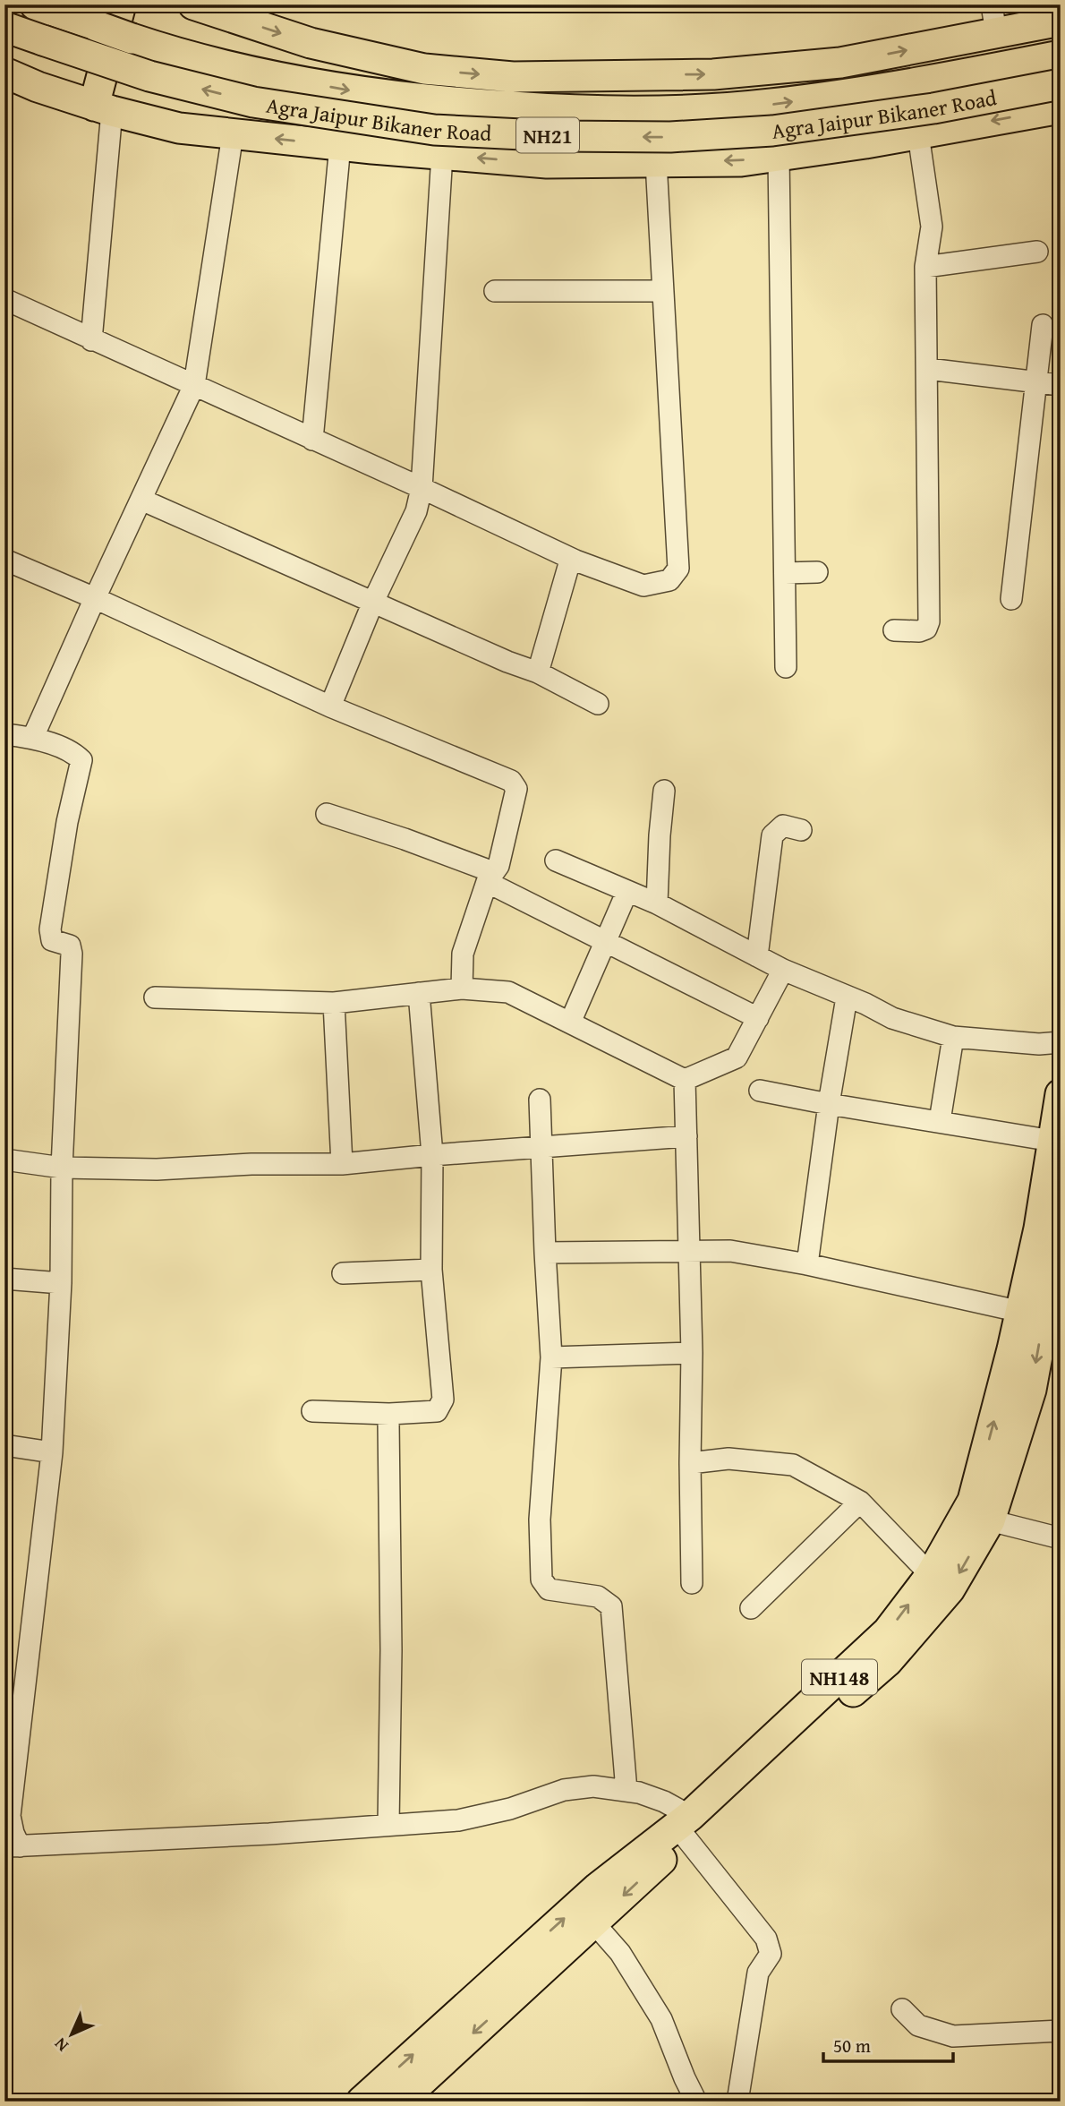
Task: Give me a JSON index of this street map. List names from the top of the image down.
{
  "streets": {
    "highway": ["Agra Jaipur Bikaner Road", "NH21", "NH148"]
  },
  "scale_bar": "50 m",
  "north": "bottom left"
}
